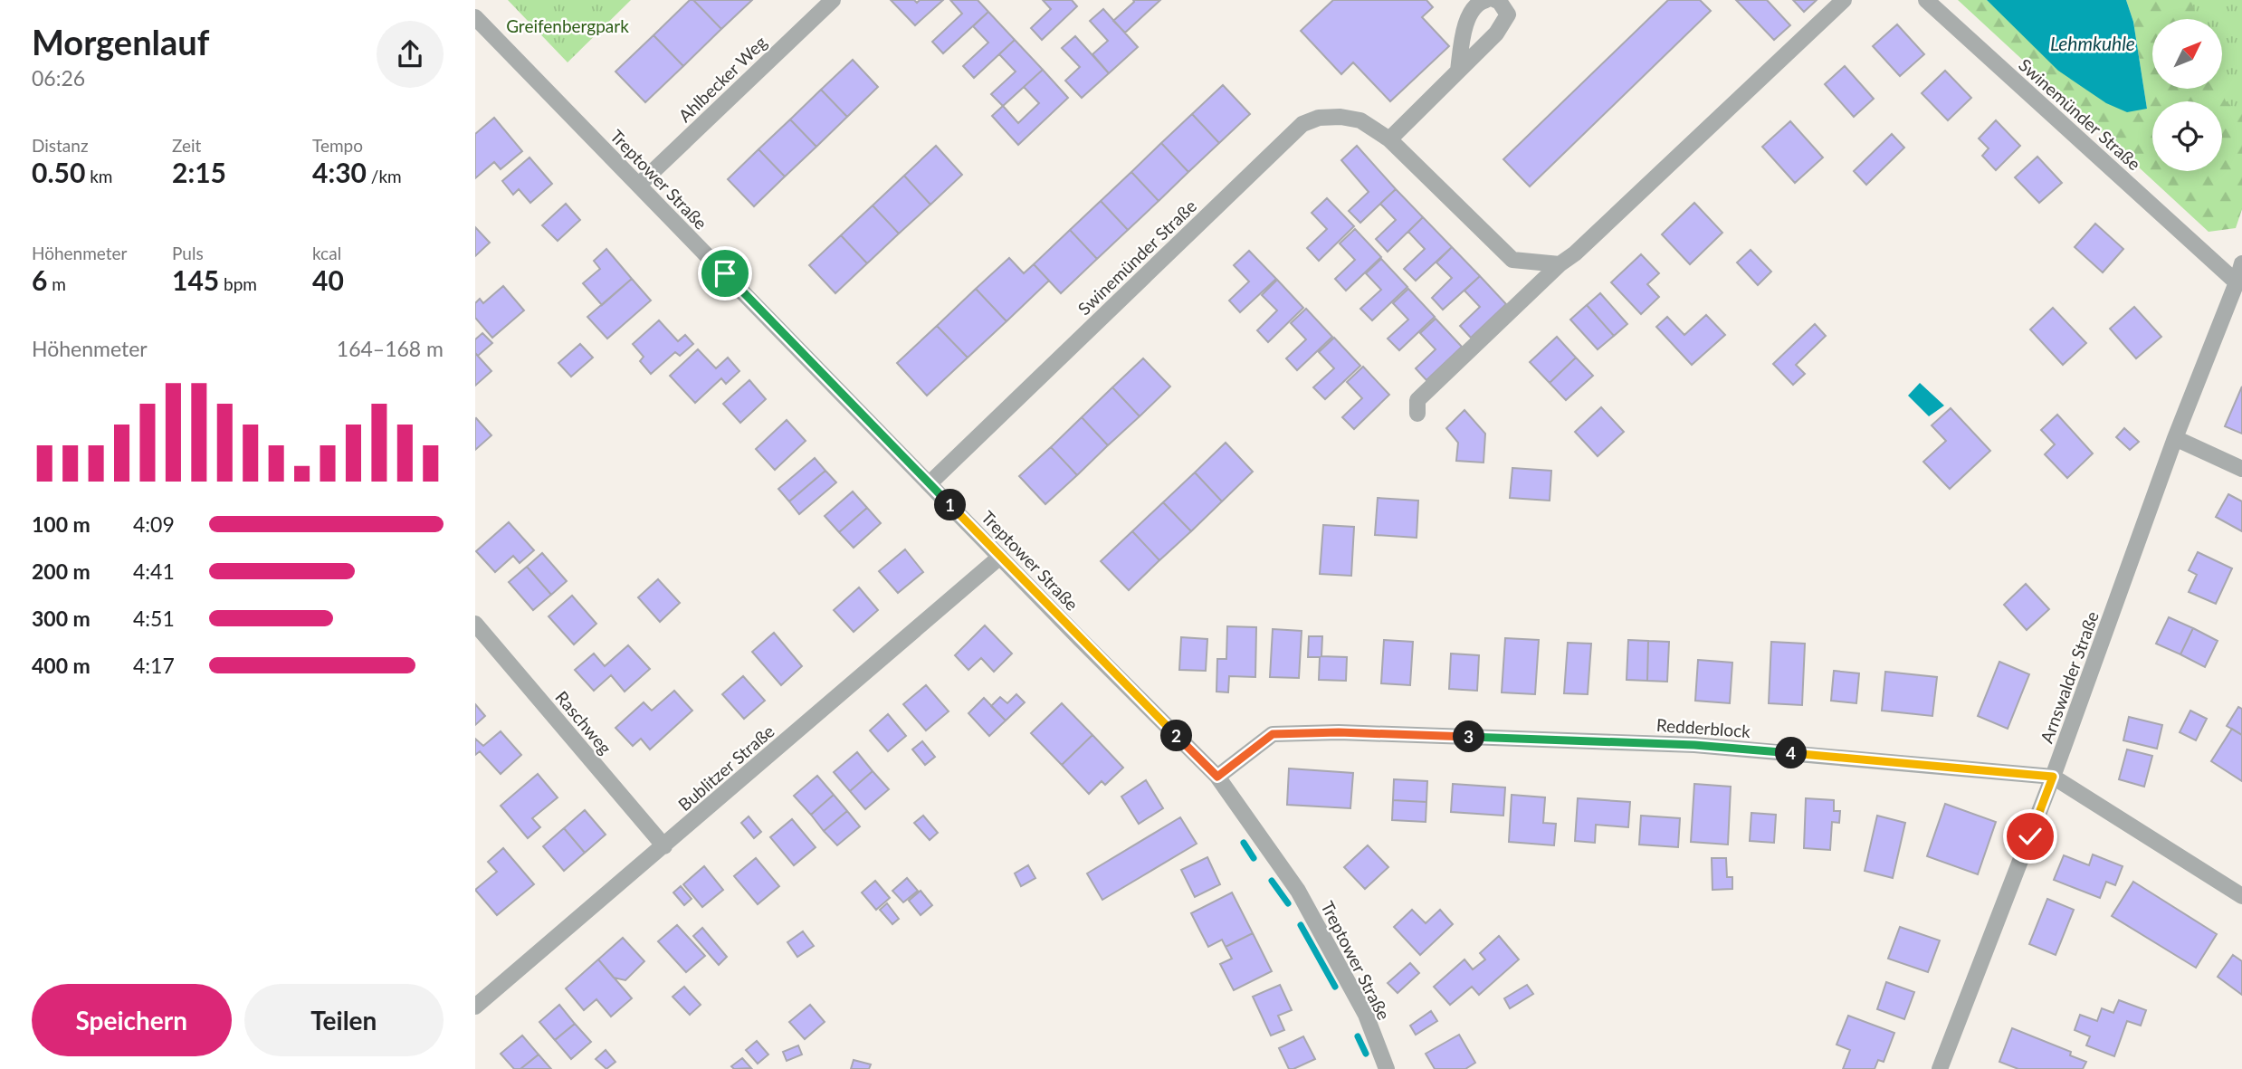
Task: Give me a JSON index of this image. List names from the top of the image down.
{
  "streets": {
    "street": [
      "Ahlbecker Weg",
      "Swinemünder Straße",
      "Treptower Straße",
      "Arnswalder Straße",
      "Raschweg",
      "Redderblock",
      "Bublitzer Straße"
    ]
  },
  "crossings": [
    ["Ahlbecker Weg", "Treptower Straße"],
    ["Swinemünder Straße", "Treptower Straße"],
    ["Swinemünder Straße", "Arnswalder Straße"],
    ["Treptower Straße", "Redderblock"],
    ["Treptower Straße", "Bublitzer Straße"],
    ["Arnswalder Straße", "Redderblock"],
    ["Raschweg", "Bublitzer Straße"]
  ],
  "water": ["Lehmkuhle"],
  "parks": ["Greifenbergpark"],
  "north": "top right",
  "page": {
    "heading": ["Morgenlauf", "06:26"],
    "stats": [
      ["Distanz", "0.50 km"],
      ["Zeit", "2:15"],
      ["Tempo", "4:30 /km"],
      ["Höhenmeter", "6 m"],
      ["Puls", "145 bpm"],
      ["kcal", "40"]
    ],
    "chart": ["Höhenmeter", "164–168 m"],
    "pins": [
      "1",
      "2",
      "3",
      "4"
    ],
    "list": [
      {
        "name": "100 m",
        "note": "4:09"
      },
      {
        "name": "200 m",
        "note": "4:41"
      },
      {
        "name": "300 m",
        "note": "4:51"
      },
      {
        "name": "400 m",
        "note": "4:17"
      }
    ],
    "buttons": ["Speichern", "Teilen"]
  }
}
